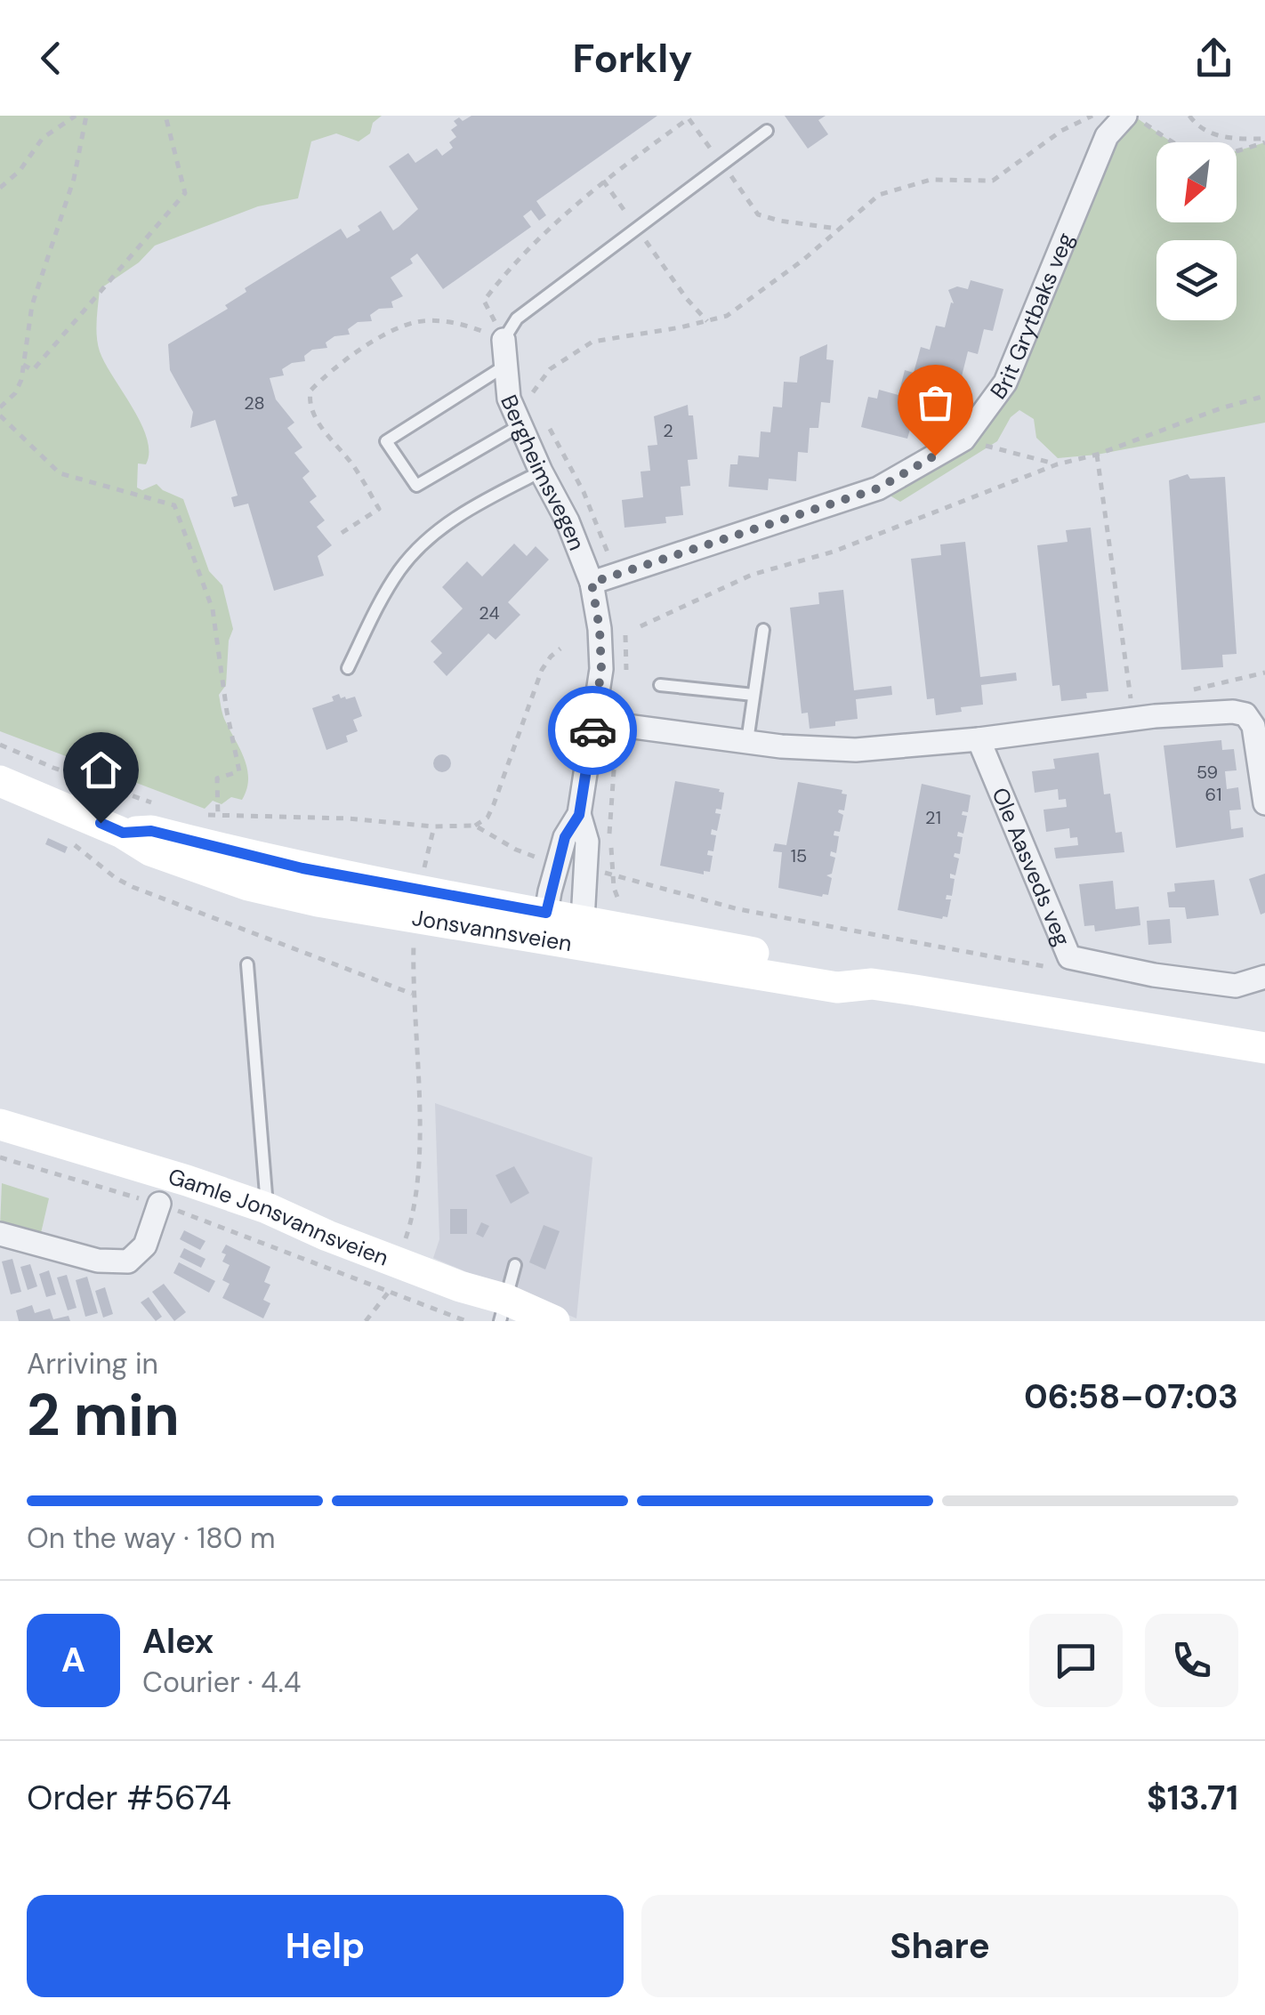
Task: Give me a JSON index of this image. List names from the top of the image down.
{
  "streets": {
    "main road": ["Jonsvannsveien", "Gamle Jonsvannsveien"],
    "street": ["Brit Grytbaks veg", "Bergheimsvegen", "Ole Aasveds veg"]
  },
  "crossings": [
    ["Brit Grytbaks veg", "Bergheimsvegen"],
    ["Bergheimsvegen", "Jonsvannsveien"]
  ],
  "house_numbers": [
    "28",
    "2",
    "24",
    "59",
    "61",
    "21",
    "15"
  ],
  "north": "bottom left",
  "page": {
    "header": "Forkly",
    "heading": ["2 min", "Arriving in", "06:58–07:03"],
    "panel": [
      "Alex",
      "Courier · 4.4",
      "Order #5674",
      "$13.71"
    ],
    "bar": "On the way · 180 m",
    "round": "A",
    "buttons": ["Help", "Share"]
  }
}
